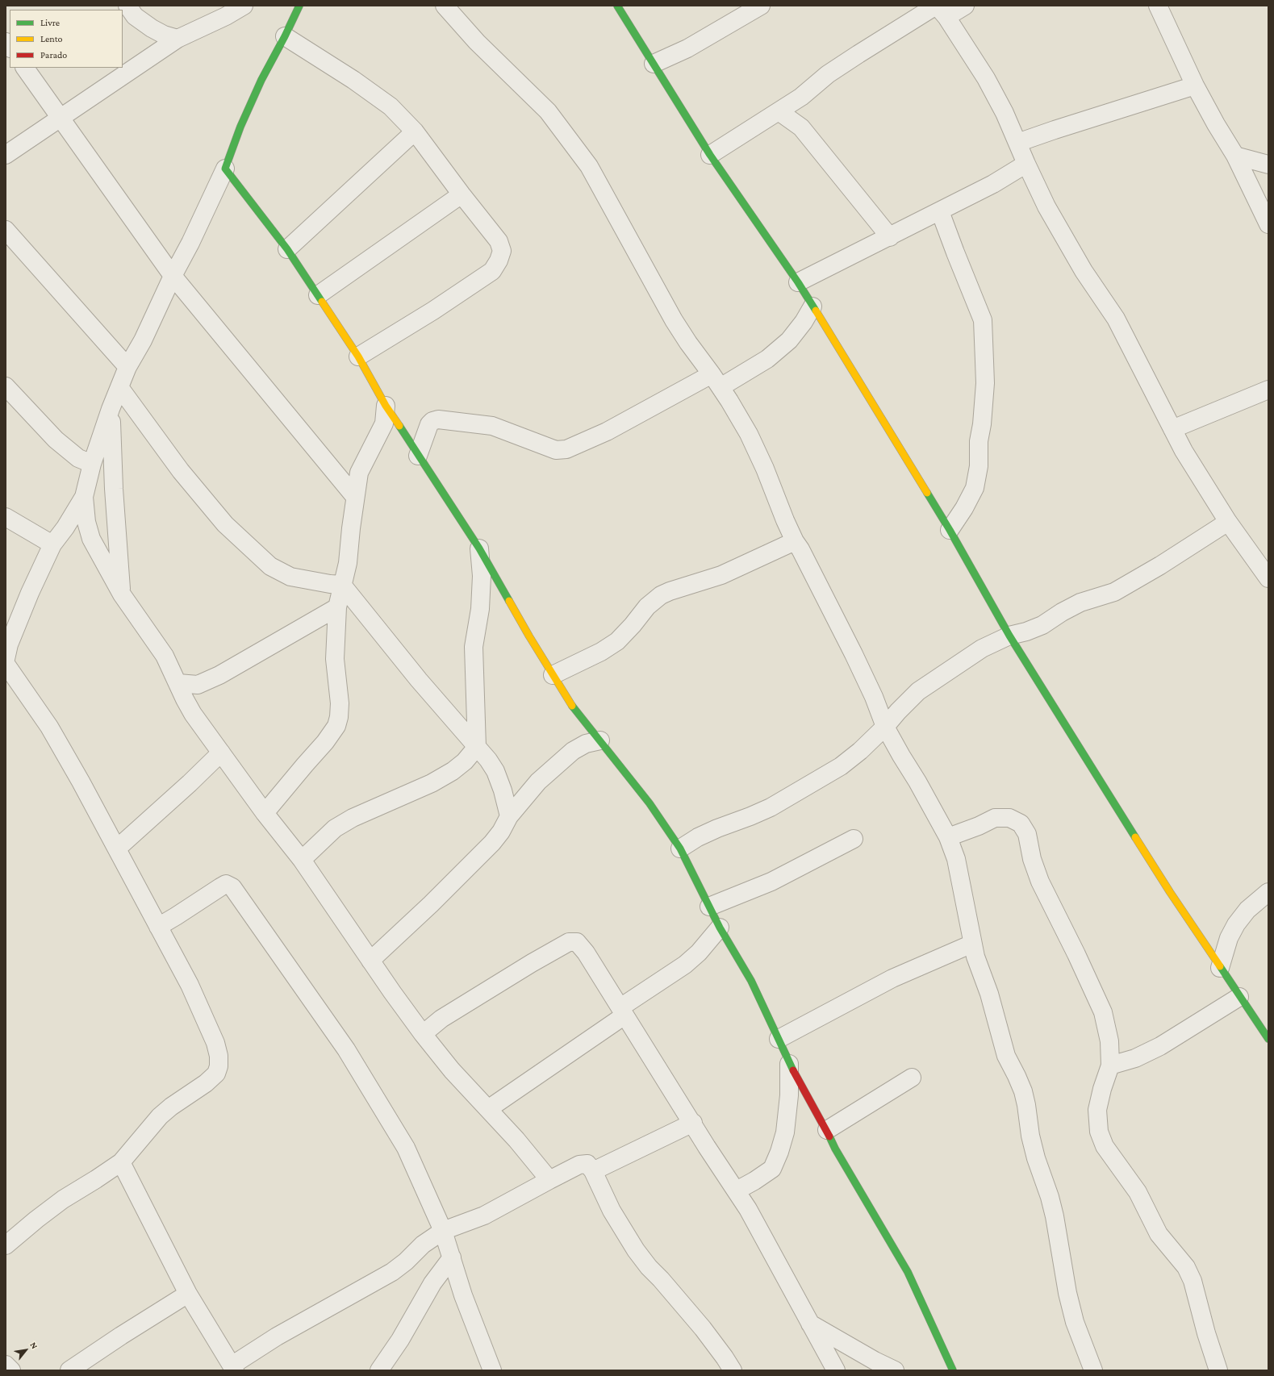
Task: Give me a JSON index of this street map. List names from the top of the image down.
{
  "legend": ["Livre", "Lento", "Parado"],
  "north": "top right"
}
